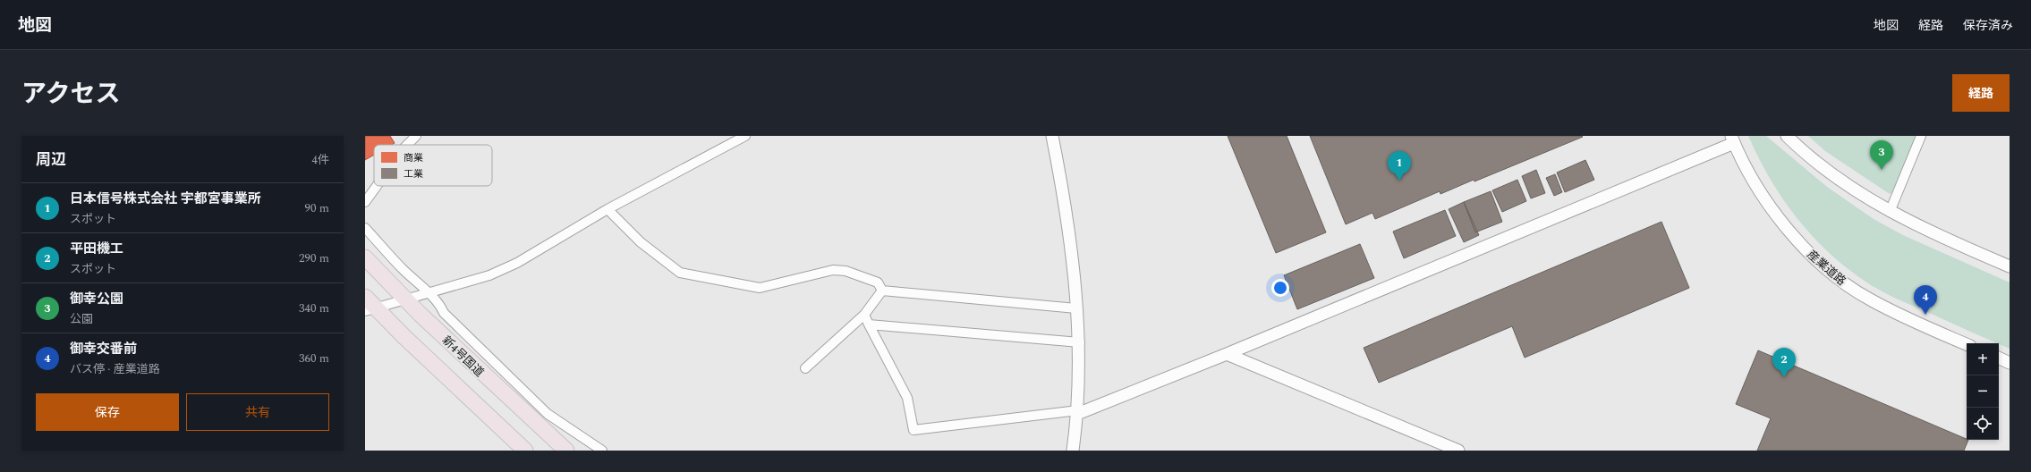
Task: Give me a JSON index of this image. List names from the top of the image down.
{
  "streets": {
    "highway": ["新4号国道"],
    "street": ["産業道路"]
  },
  "legend": ["商業", "工業"],
  "page": {
    "header": "地図",
    "nav": ["地図", "経路", "保存済み"],
    "title": "アクセス",
    "buttons": [
      "経路",
      ["保存", "共有"]
    ],
    "heading": ["周辺", "4件"],
    "pins": [
      "3",
      "1",
      "4",
      "2"
    ],
    "list": [
      {
        "mark": "1",
        "name": "日本信号株式会社 宇都宮事業所",
        "note": "スポット",
        "value": "90 m"
      },
      {
        "mark": "2",
        "name": "平田機工",
        "note": "スポット",
        "value": "290 m"
      },
      {
        "mark": "3",
        "name": "御幸公園",
        "note": "公園",
        "value": "340 m"
      },
      {
        "mark": "4",
        "name": "御幸交番前",
        "note": "バス停 · 産業道路",
        "value": "360 m"
      }
    ],
    "map_buttons": ["+", "−"]
  }
}
